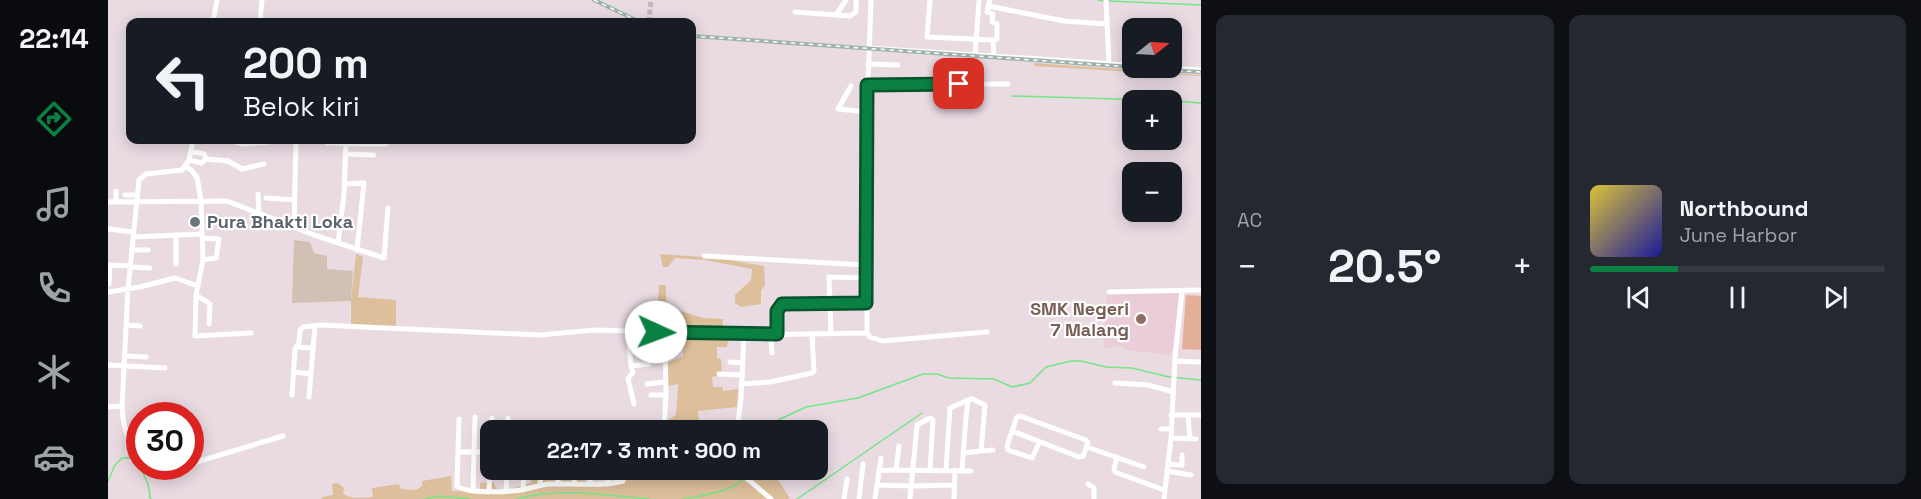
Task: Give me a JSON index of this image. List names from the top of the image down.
{
  "places": ["Pura Bhakti Loka", "SMK Negeri 7 Malang"],
  "north": "right",
  "page": {
    "tabs": "22:14",
    "tile": "AC",
    "map_buttons": ["+", "−"],
    "turn": ["200 m", "Belok kiri"],
    "song": ["Northbound", "June Harbor"],
    "heat": ["−", "20.5°", "+"],
    "limit": "30",
    "trip": "22:17 · 3 mnt · 900 m"
  }
}
